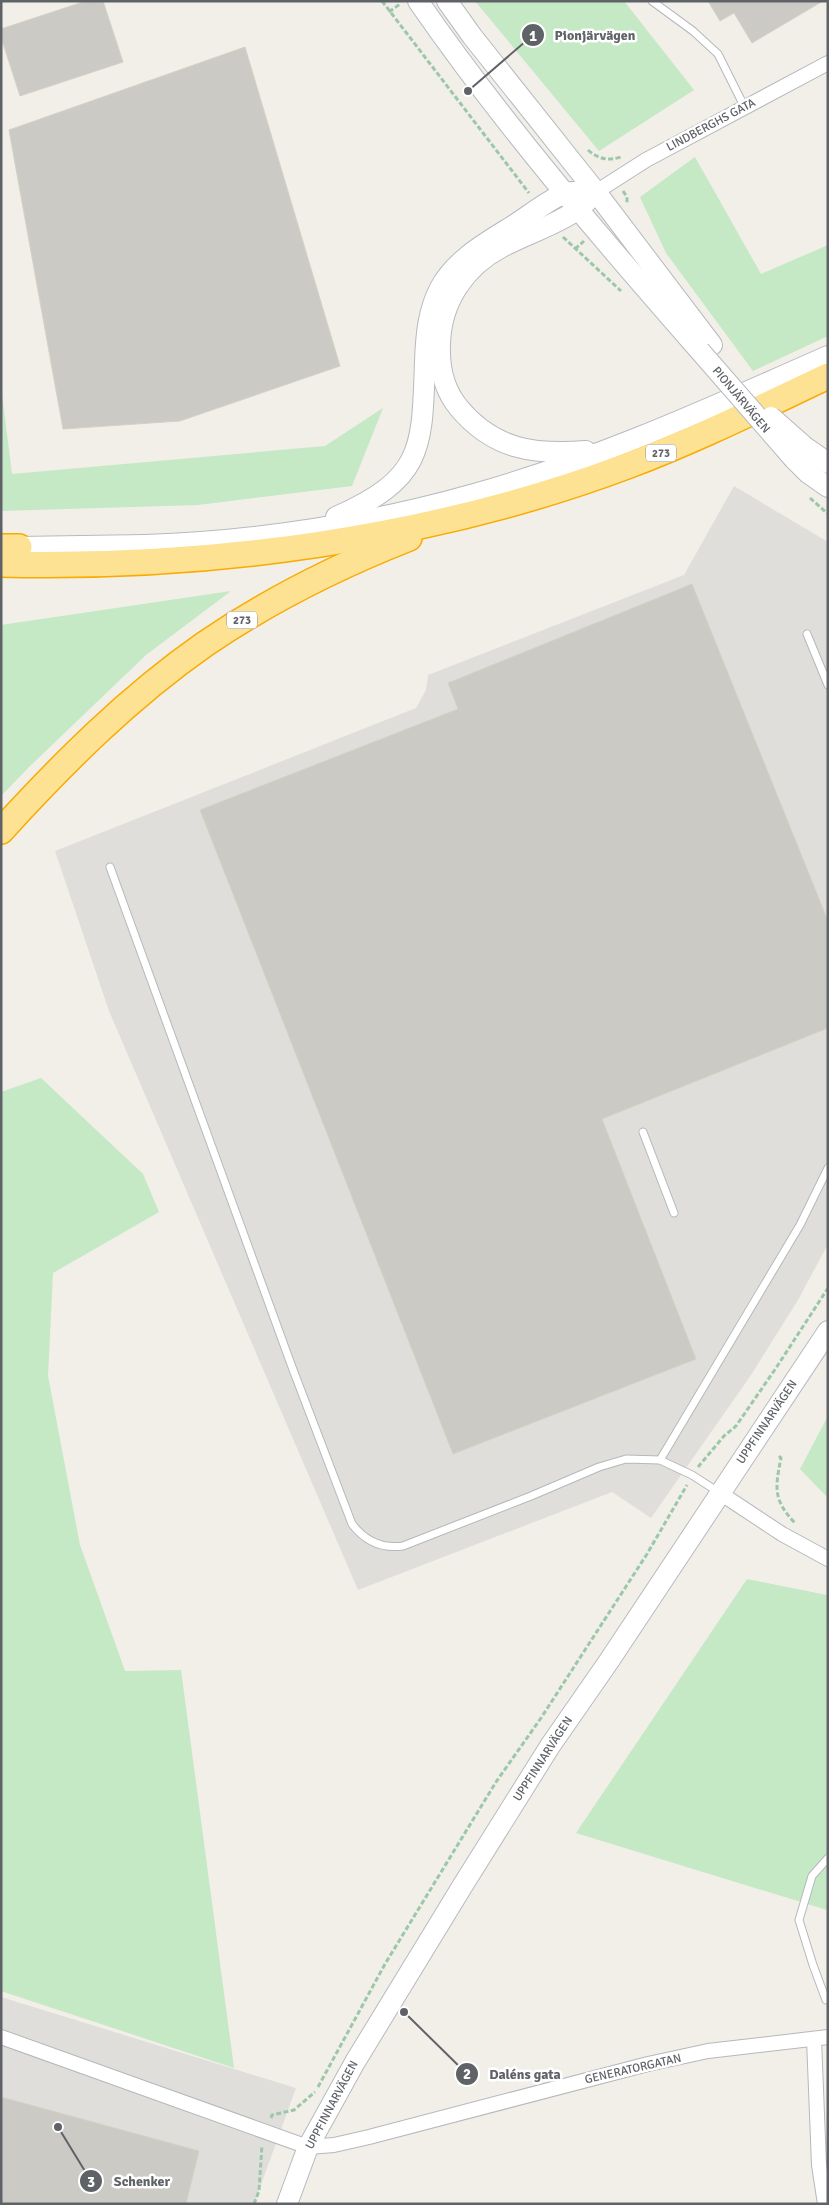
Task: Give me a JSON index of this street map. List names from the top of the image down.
{
  "streets": {
    "highway": ["273"],
    "main road": ["PIONJÄRVÄGEN", "UPPFINNARVÄGEN"],
    "street": ["LINDBERGHS GATA", "GENERATORGATAN"]
  },
  "crossings": [
    ["LINDBERGHS GATA", "PIONJÄRVÄGEN"],
    ["LINDBERGHS GATA", "273"],
    ["PIONJÄRVÄGEN", "273"],
    ["UPPFINNARVÄGEN", "GENERATORGATAN"]
  ],
  "places": ["Pionjärvägen", "Daléns gata", "Schenker"]
}
